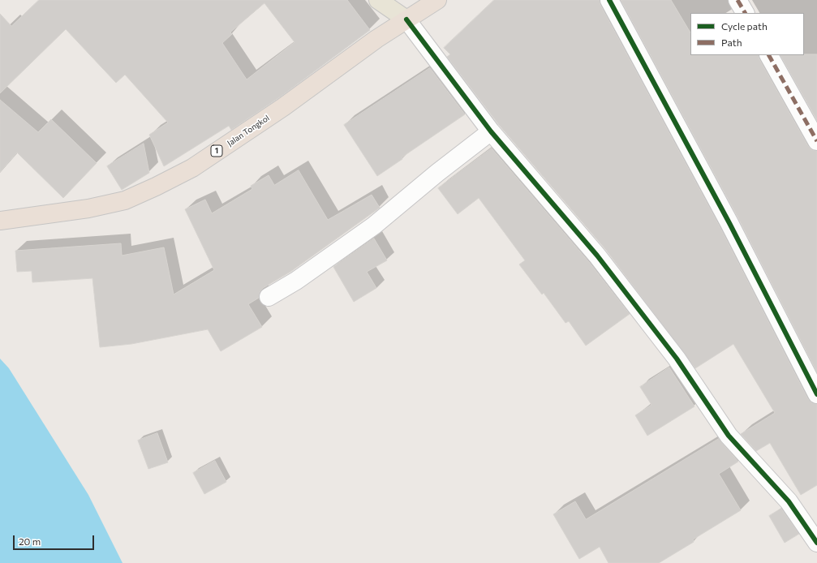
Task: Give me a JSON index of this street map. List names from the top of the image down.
{
  "streets": {
    "highway": ["Jalan Tongkol", "1"]
  },
  "legend": ["Cycle path", "Path"],
  "scale_bar": "20 m"
}
